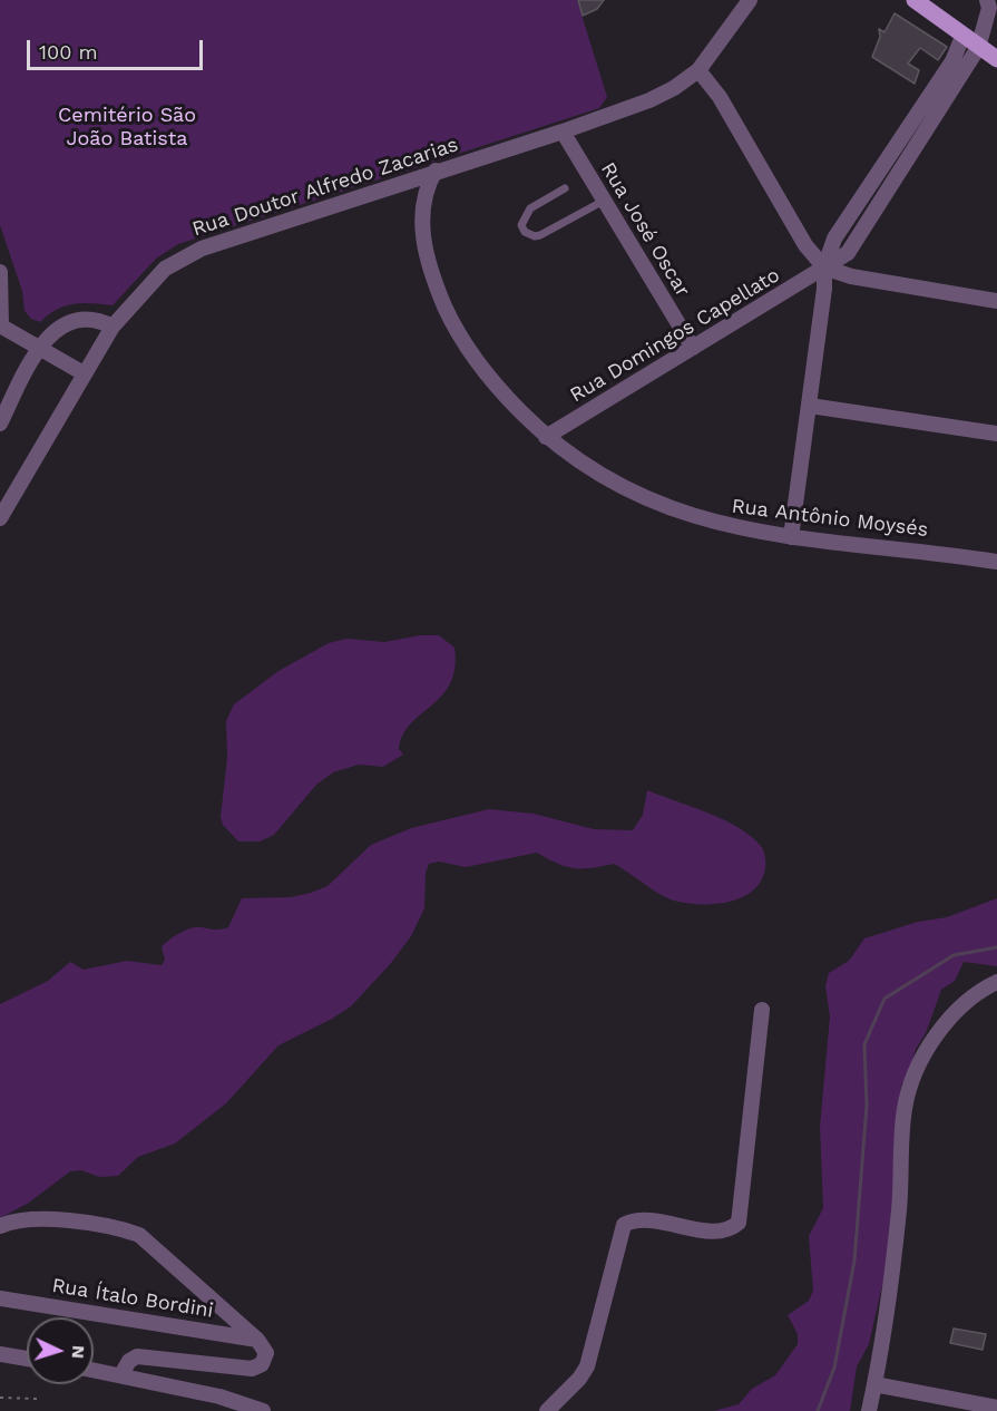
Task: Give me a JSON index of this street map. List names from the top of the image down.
{
  "streets": {
    "street": [
      "Rua Doutor Alfredo Zacarias",
      "Rua José Oscar",
      "Rua Domingos Capellato",
      "Rua Antônio Moysés",
      "Rua Ítalo Bordini"
    ]
  },
  "crossings": [
    ["Rua Doutor Alfredo Zacarias", "Rua José Oscar"],
    ["Rua Doutor Alfredo Zacarias", "Rua Antônio Moysés"],
    ["Rua José Oscar", "Rua Domingos Capellato"],
    ["Rua Domingos Capellato", "Rua Antônio Moysés"]
  ],
  "parks": ["Cemitério São João Batista"],
  "scale_bar": "100 m",
  "north": "right"
}
